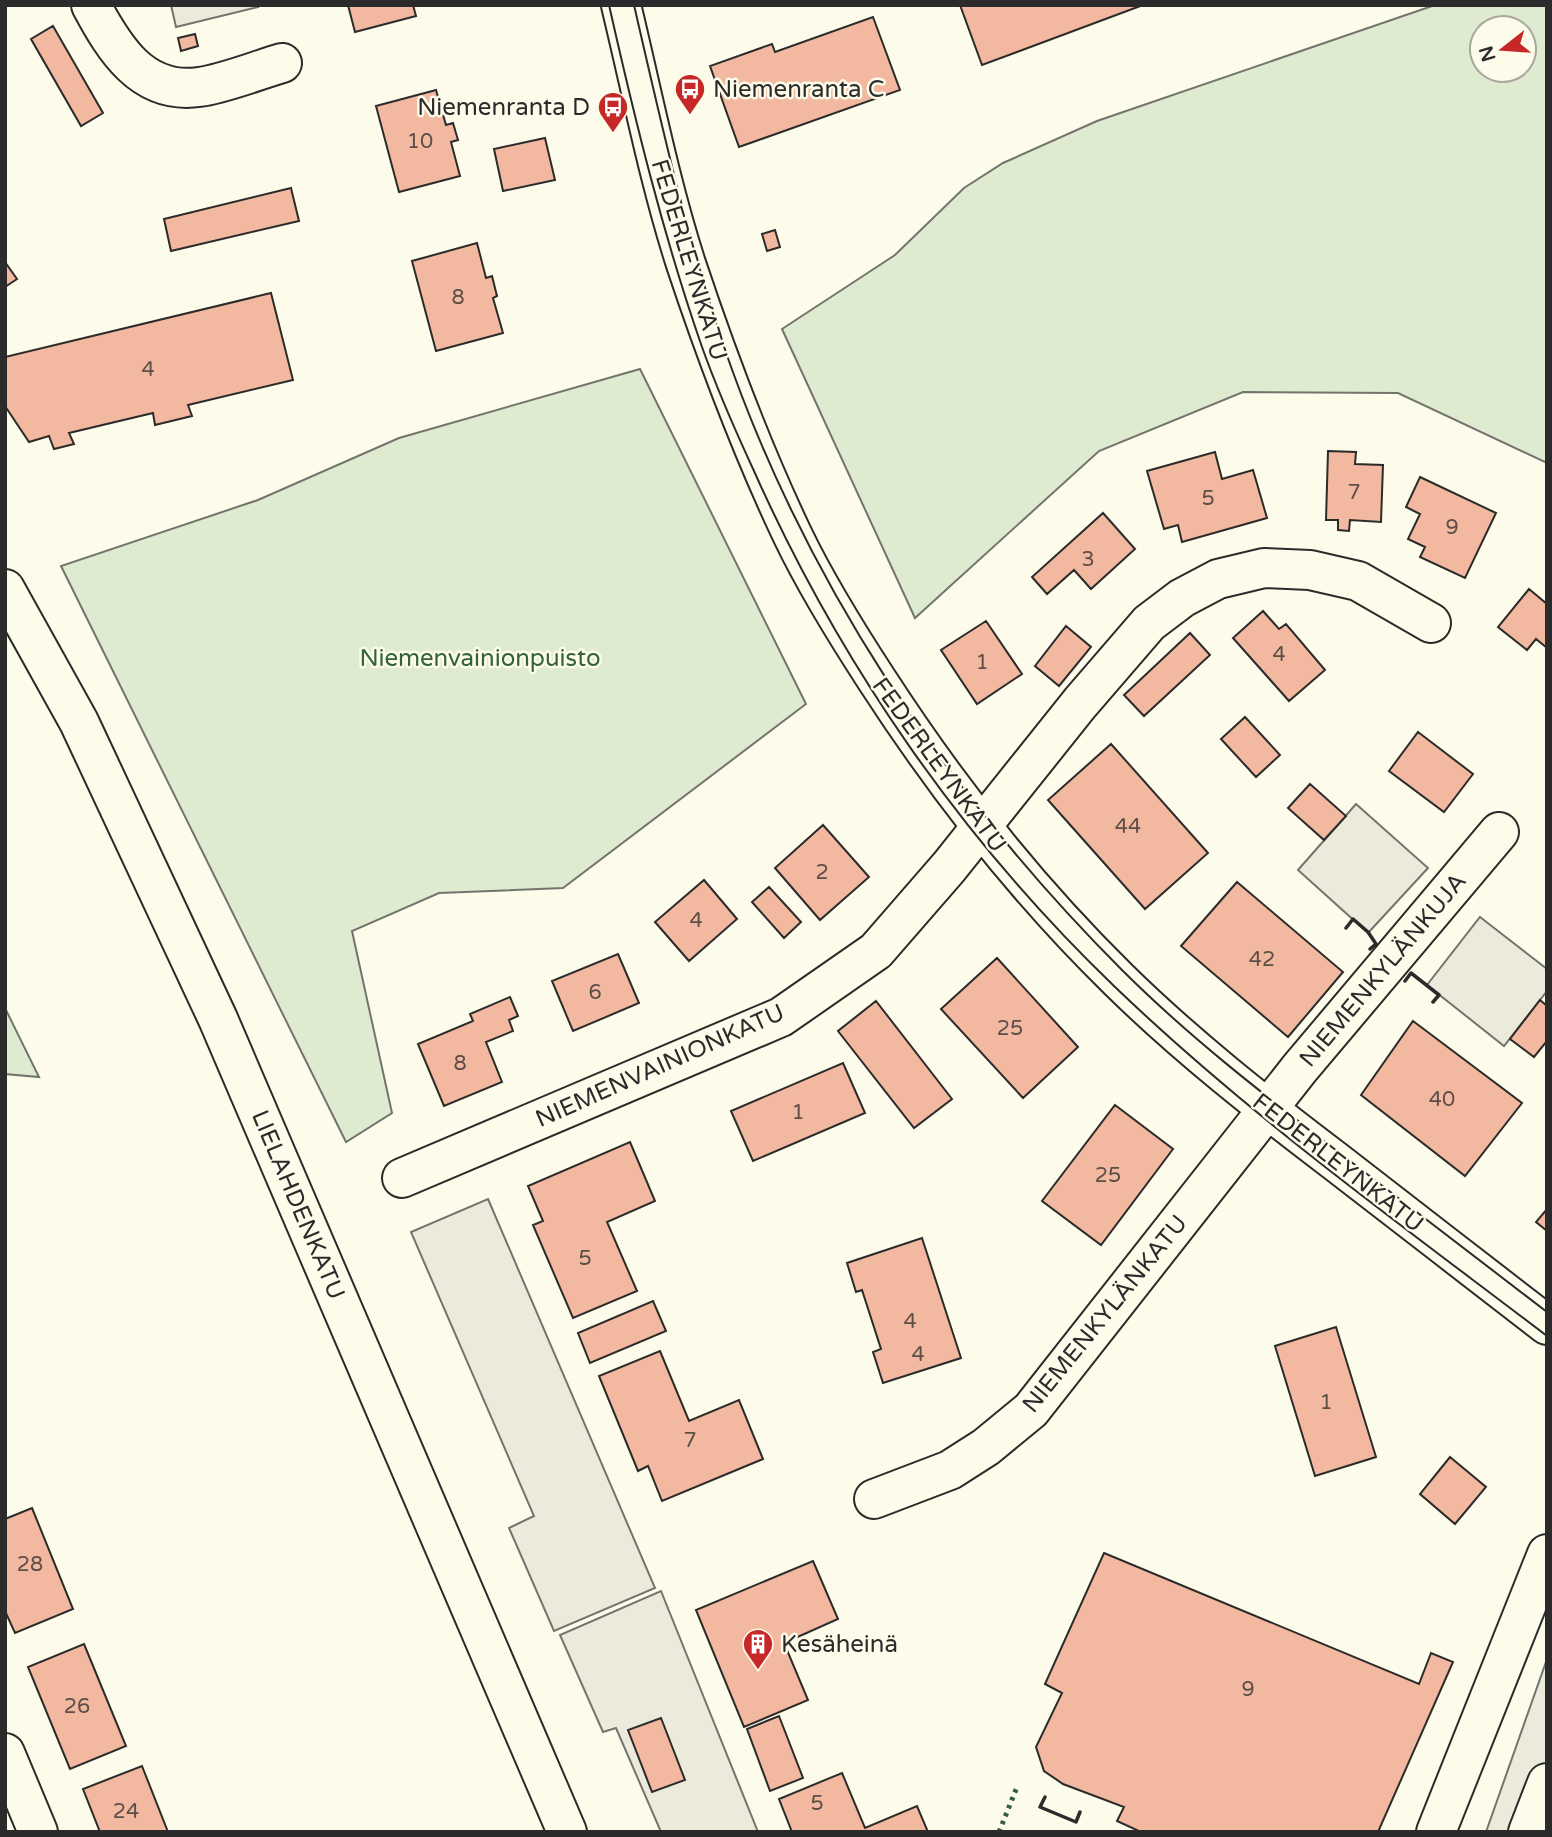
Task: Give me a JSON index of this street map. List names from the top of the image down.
{
  "streets": {
    "street": [
      "FEDERLEYNKATU",
      "NIEMENKYLÄNKUJA",
      "NIEMENVAINIONKATU",
      "LIELAHDENKATU",
      "NIEMENKYLÄNKATU"
    ]
  },
  "crossings": [
    ["FEDERLEYNKATU", "NIEMENKYLÄNKUJA"],
    ["FEDERLEYNKATU", "NIEMENVAINIONKATU"],
    ["FEDERLEYNKATU", "NIEMENKYLÄNKATU"],
    ["NIEMENKYLÄNKUJA", "NIEMENKYLÄNKATU"]
  ],
  "parks": ["Niemenvainionpuisto"],
  "places": {
    "bus stop": ["Niemenranta C", "Niemenranta D"],
    "building": ["Kesäheinä"]
  },
  "house_numbers": [
    "10",
    "8",
    "4",
    "7",
    "5",
    "9",
    "3",
    "4",
    "1",
    "44",
    "2",
    "4",
    "42",
    "6",
    "25",
    "8",
    "40",
    "1",
    "25",
    "5",
    "4",
    "4",
    "1",
    "7",
    "28",
    "9",
    "26",
    "5",
    "24"
  ],
  "north": "left"
}
